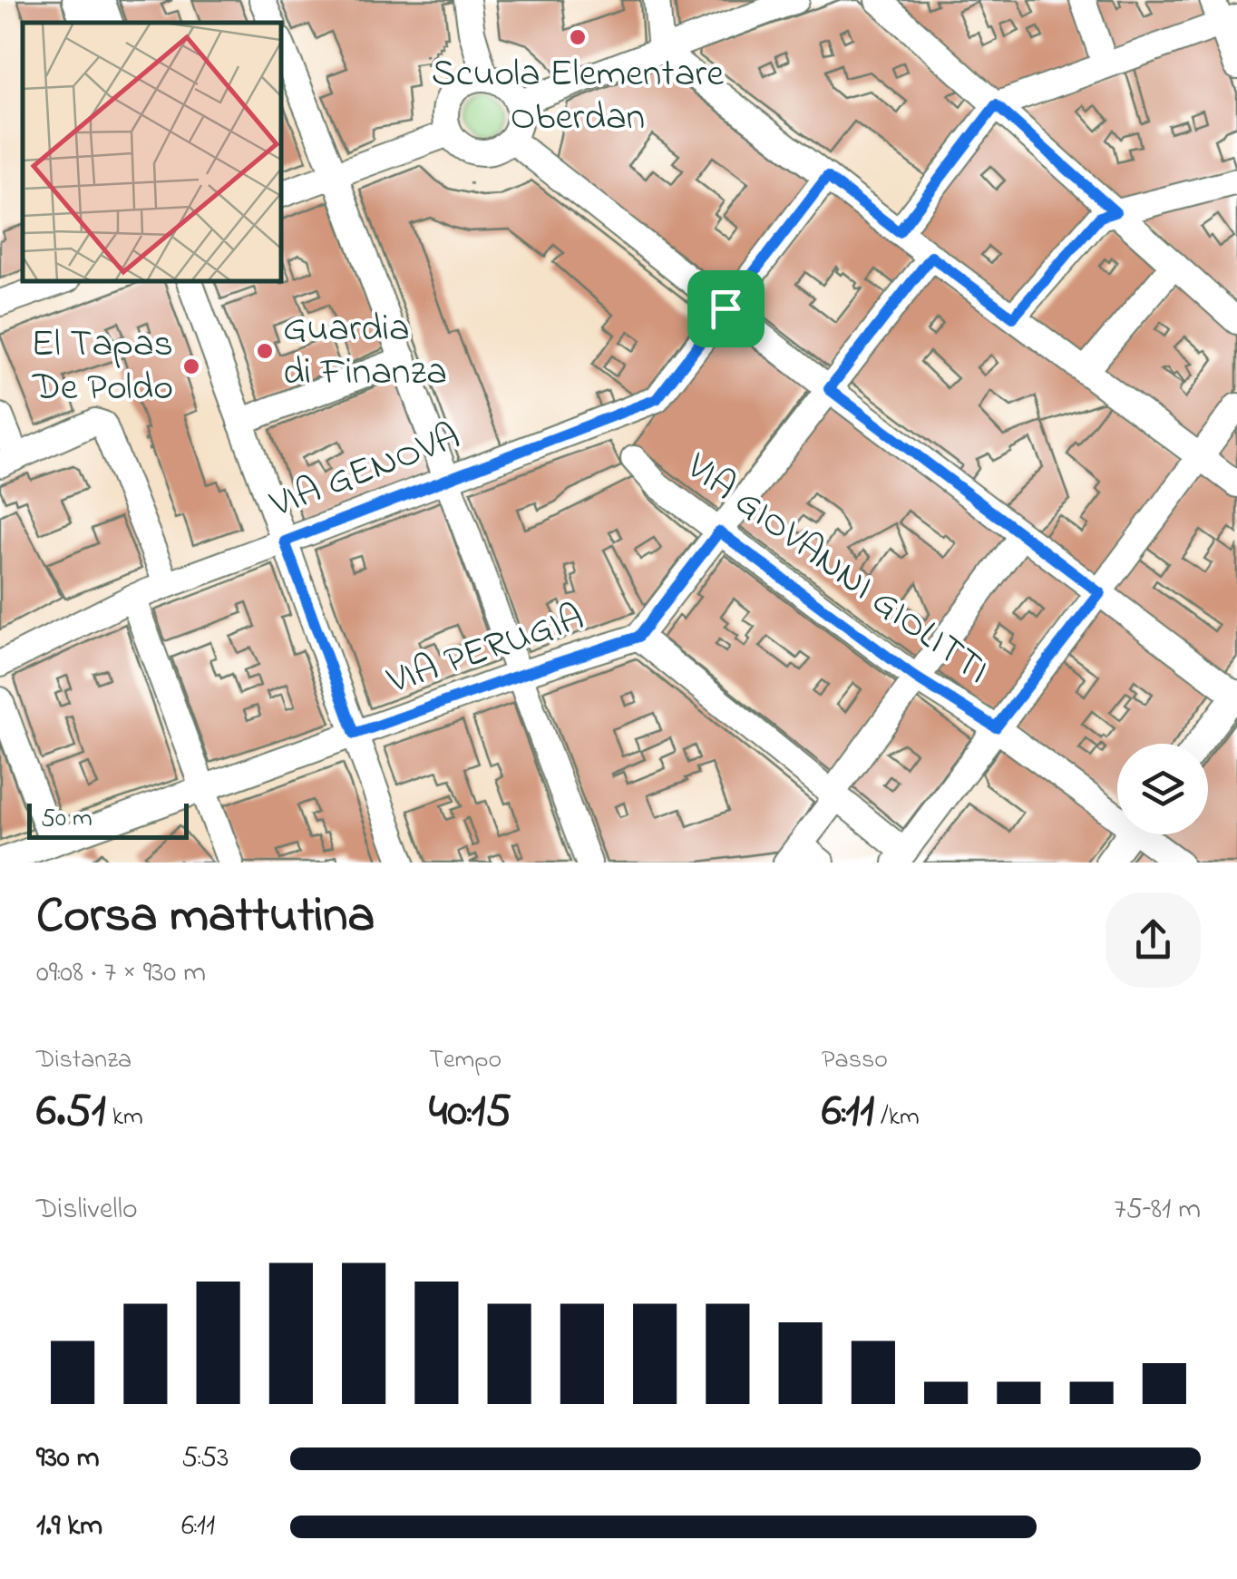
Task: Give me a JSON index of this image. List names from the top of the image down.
{
  "streets": {
    "street": ["VIA GENOVA", "VIA GIOVANNI GIOLITTI", "VIA PERUGIA"]
  },
  "places": ["Scuola Elementare Oberdan", "Guardia di Finanza", "El Tapas De Poldo"],
  "scale_bar": "50 m",
  "page": {
    "scale": "50 m",
    "heading": ["Corsa mattutina", "09:08 · 7 × 930 m"],
    "stats": [
      ["Distanza", "6.51 km"],
      ["Tempo", "40:15"],
      ["Passo", "6:11 /km"]
    ],
    "chart": ["Dislivello", "75–81 m"],
    "list": [
      {
        "name": "930 m",
        "note": "5:53"
      },
      {
        "name": "1.9 km",
        "note": "6:11"
      }
    ]
  }
}
